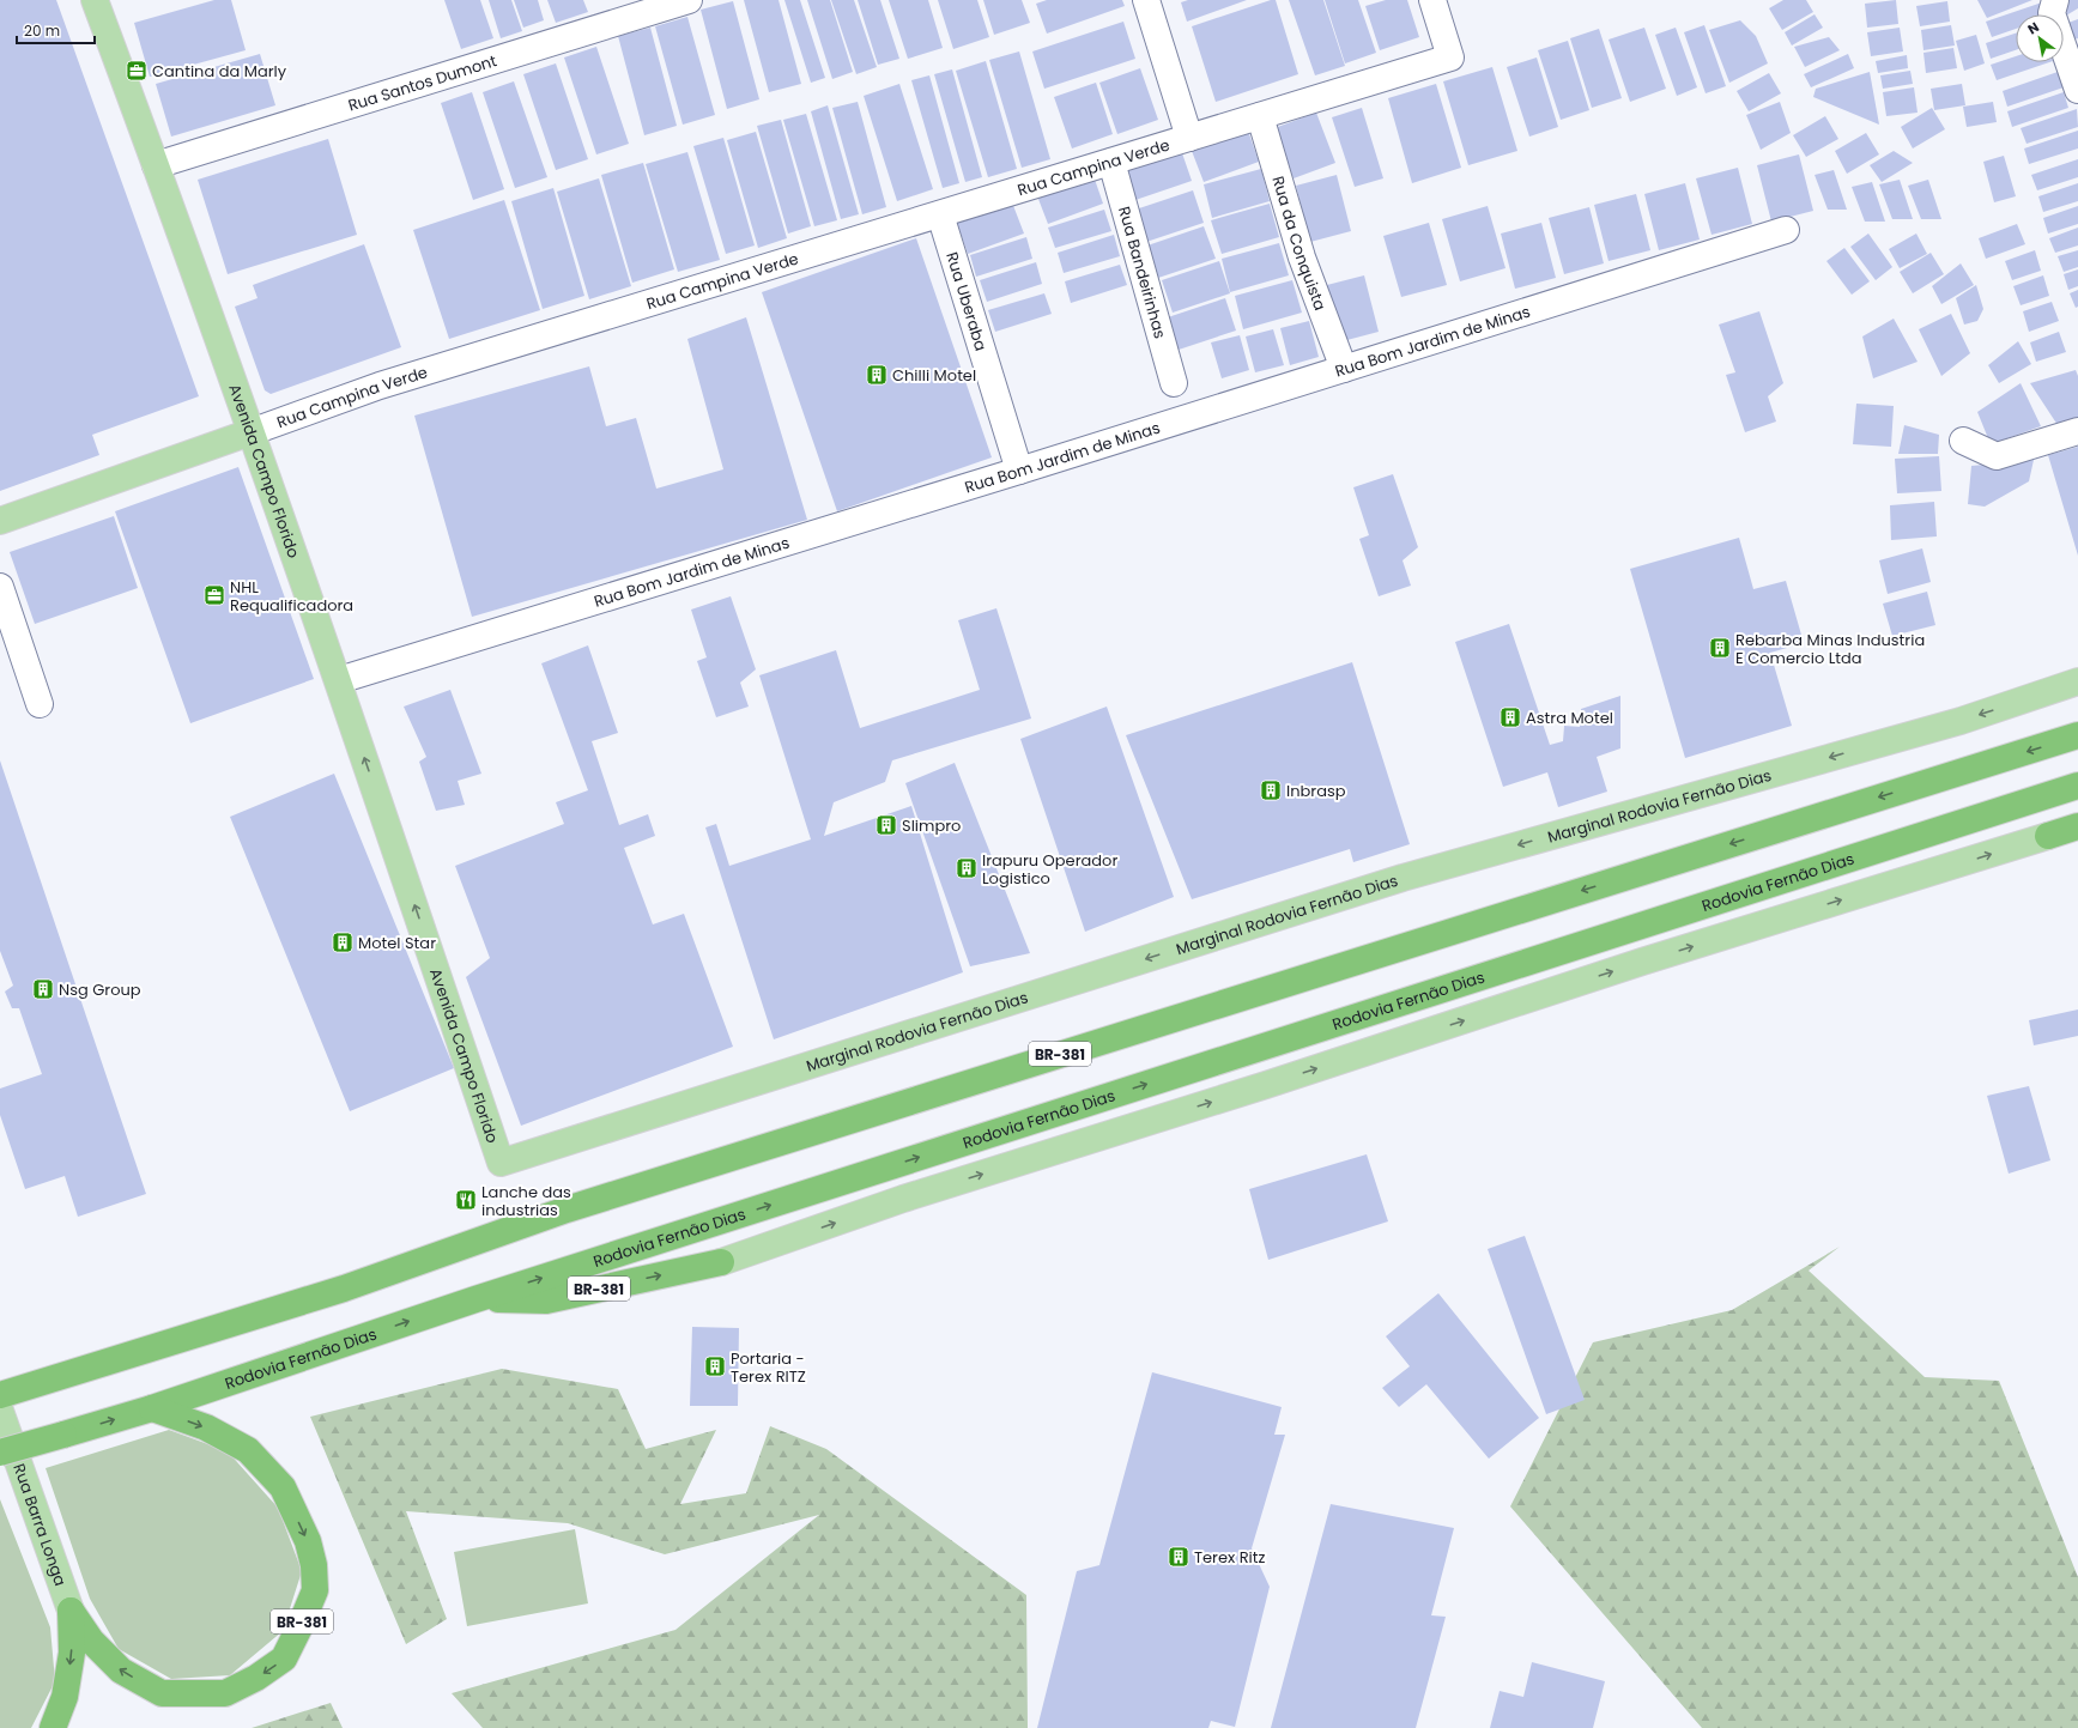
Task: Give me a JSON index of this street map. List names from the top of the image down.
{
  "streets": {
    "highway": ["Rodovia Fernão Dias", "BR-381"],
    "main road": [
      "Rua Campina Verde",
      "Avenida Campo Florido",
      "Marginal Rodovia Fernão Dias",
      "Rua Barra Longa"
    ],
    "street": [
      "Rua Santos Dumont",
      "Rua da Conquista",
      "Rua Bandeirinhas",
      "Rua Uberaba",
      "Rua Bom Jardim de Minas"
    ]
  },
  "crossings": [
    ["Rua Santos Dumont", "Avenida Campo Florido"],
    ["Rua Campina Verde", "Rua da Conquista"],
    ["Rua Campina Verde", "Rua Bandeirinhas"],
    ["Rua Campina Verde", "Rua Uberaba"],
    ["Rua Campina Verde", "Avenida Campo Florido"],
    ["Rua da Conquista", "Rua Bom Jardim de Minas"],
    ["Rua Uberaba", "Rua Bom Jardim de Minas"],
    ["Rua Bom Jardim de Minas", "Avenida Campo Florido"],
    ["Avenida Campo Florido", "Marginal Rodovia Fernão Dias"],
    ["Rodovia Fernão Dias", "BR-381"],
    ["BR-381", "Rua Barra Longa"]
  ],
  "one_way": ["Avenida Campo Florido"],
  "places": {
    "office": ["Cantina da Marly", "NHL Requalificadora"],
    "building": [
      "Chilli Motel",
      "Rebarba Minas Industria E Comercio Ltda",
      "Astra Motel",
      "Inbrasp",
      "SIimpro",
      "Irapuru Operador Logistico",
      "Motel Star",
      "Nsg Group",
      "Portaria - Terex RITZ",
      "Terex Ritz"
    ],
    "restaurant": ["Lanche das industrias"]
  },
  "scale_bar": "20 m",
  "north": "top left"
}
